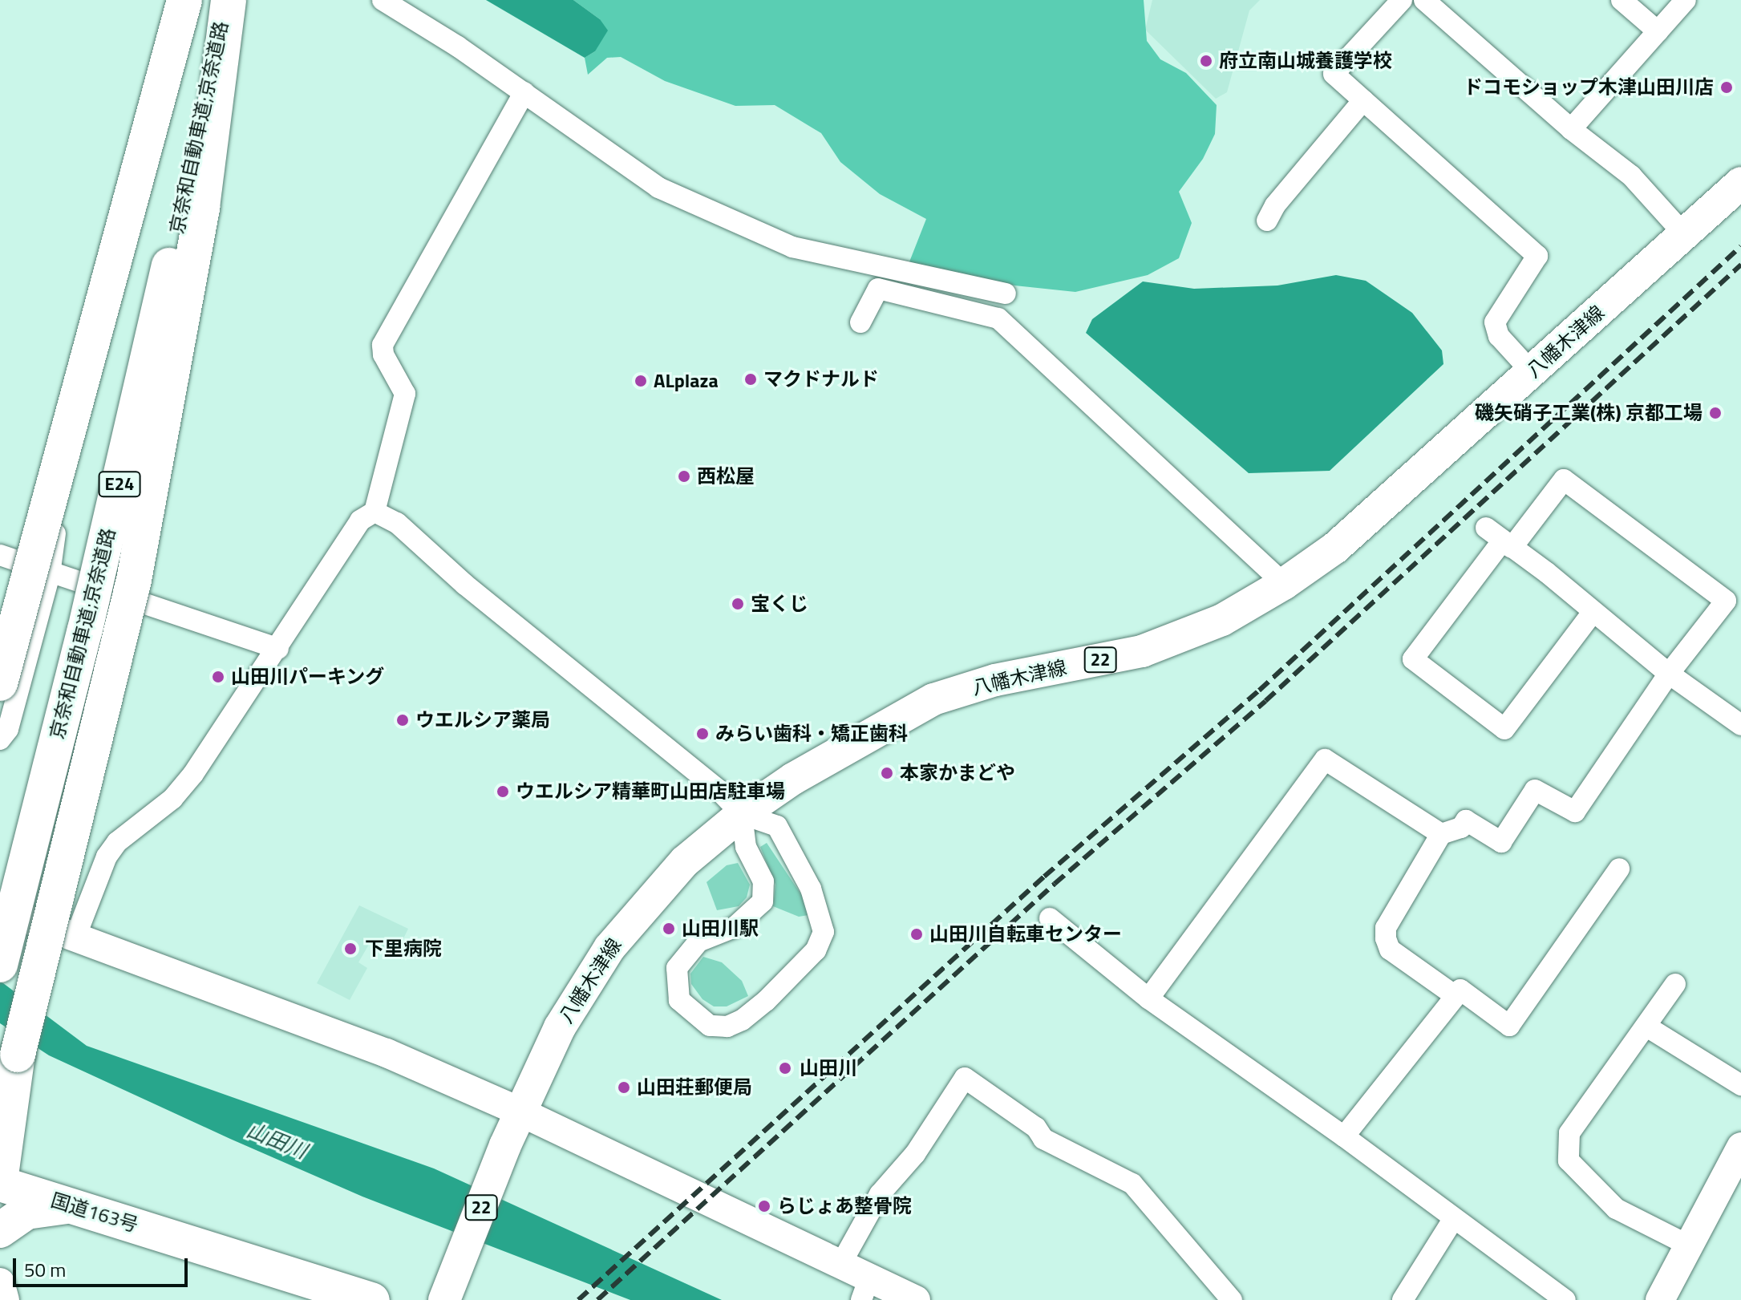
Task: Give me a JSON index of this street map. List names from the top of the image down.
{
  "streets": {
    "highway": ["京奈和自動車道;京奈道路", "E24", "国道163号"],
    "main road": ["八幡木津線", "22"]
  },
  "water": ["山田川"],
  "places": [
    "府立南山城養護学校",
    "ドコモショップ木津山田川店",
    "マクドナルド",
    "ALplaza",
    "磯矢硝子工業(株) 京都工場",
    "西松屋",
    "宝くじ",
    "山田川パーキング",
    "ウエルシア薬局",
    "みらい歯科・矯正歯科",
    "本家かまどや",
    "ウエルシア精華町山田店駐車場",
    "山田川駅",
    "山田川自転車センター",
    "下里病院",
    "山田川",
    "山田荘郵便局",
    "らじょあ整骨院"
  ],
  "scale_bar": "50 m"
}
